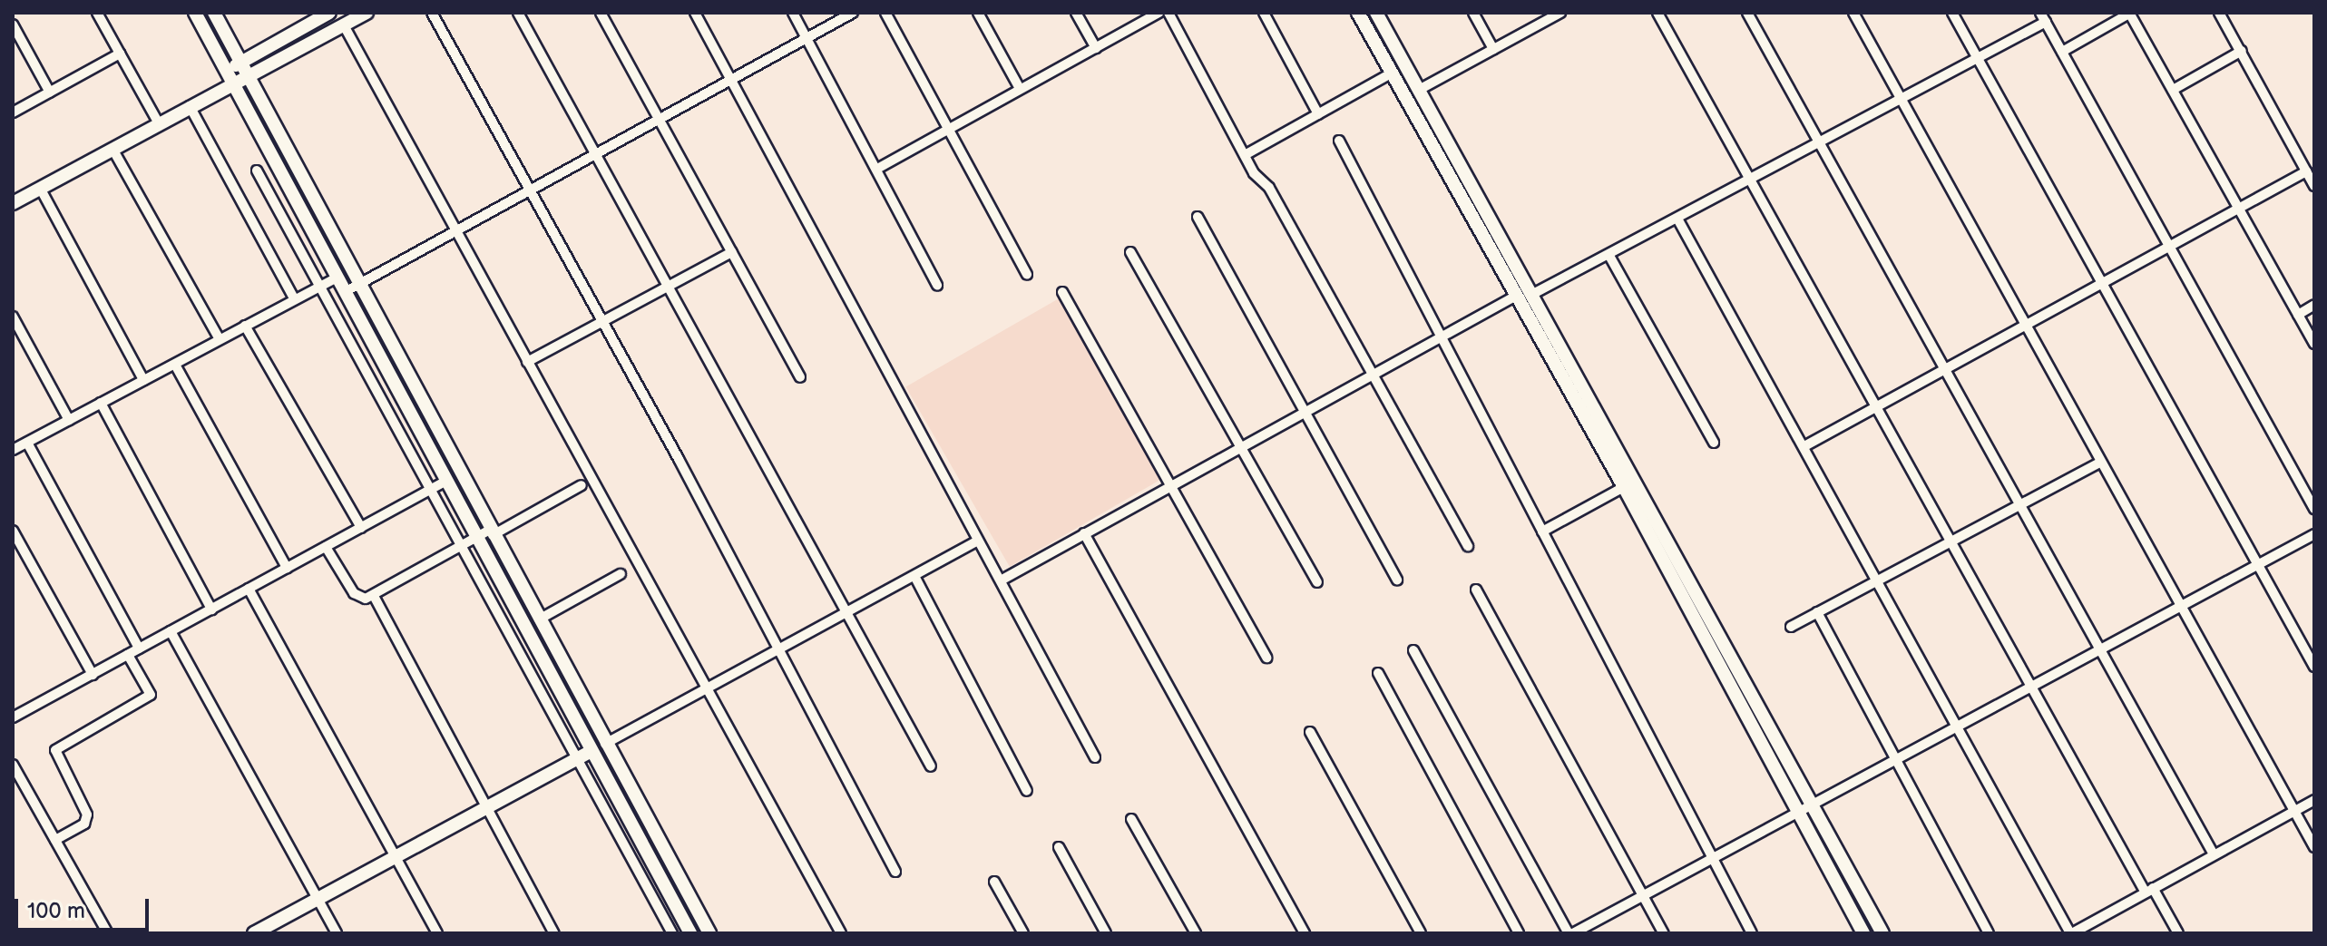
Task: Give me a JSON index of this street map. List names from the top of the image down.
{
  "scale_bar": "100 m"
}
